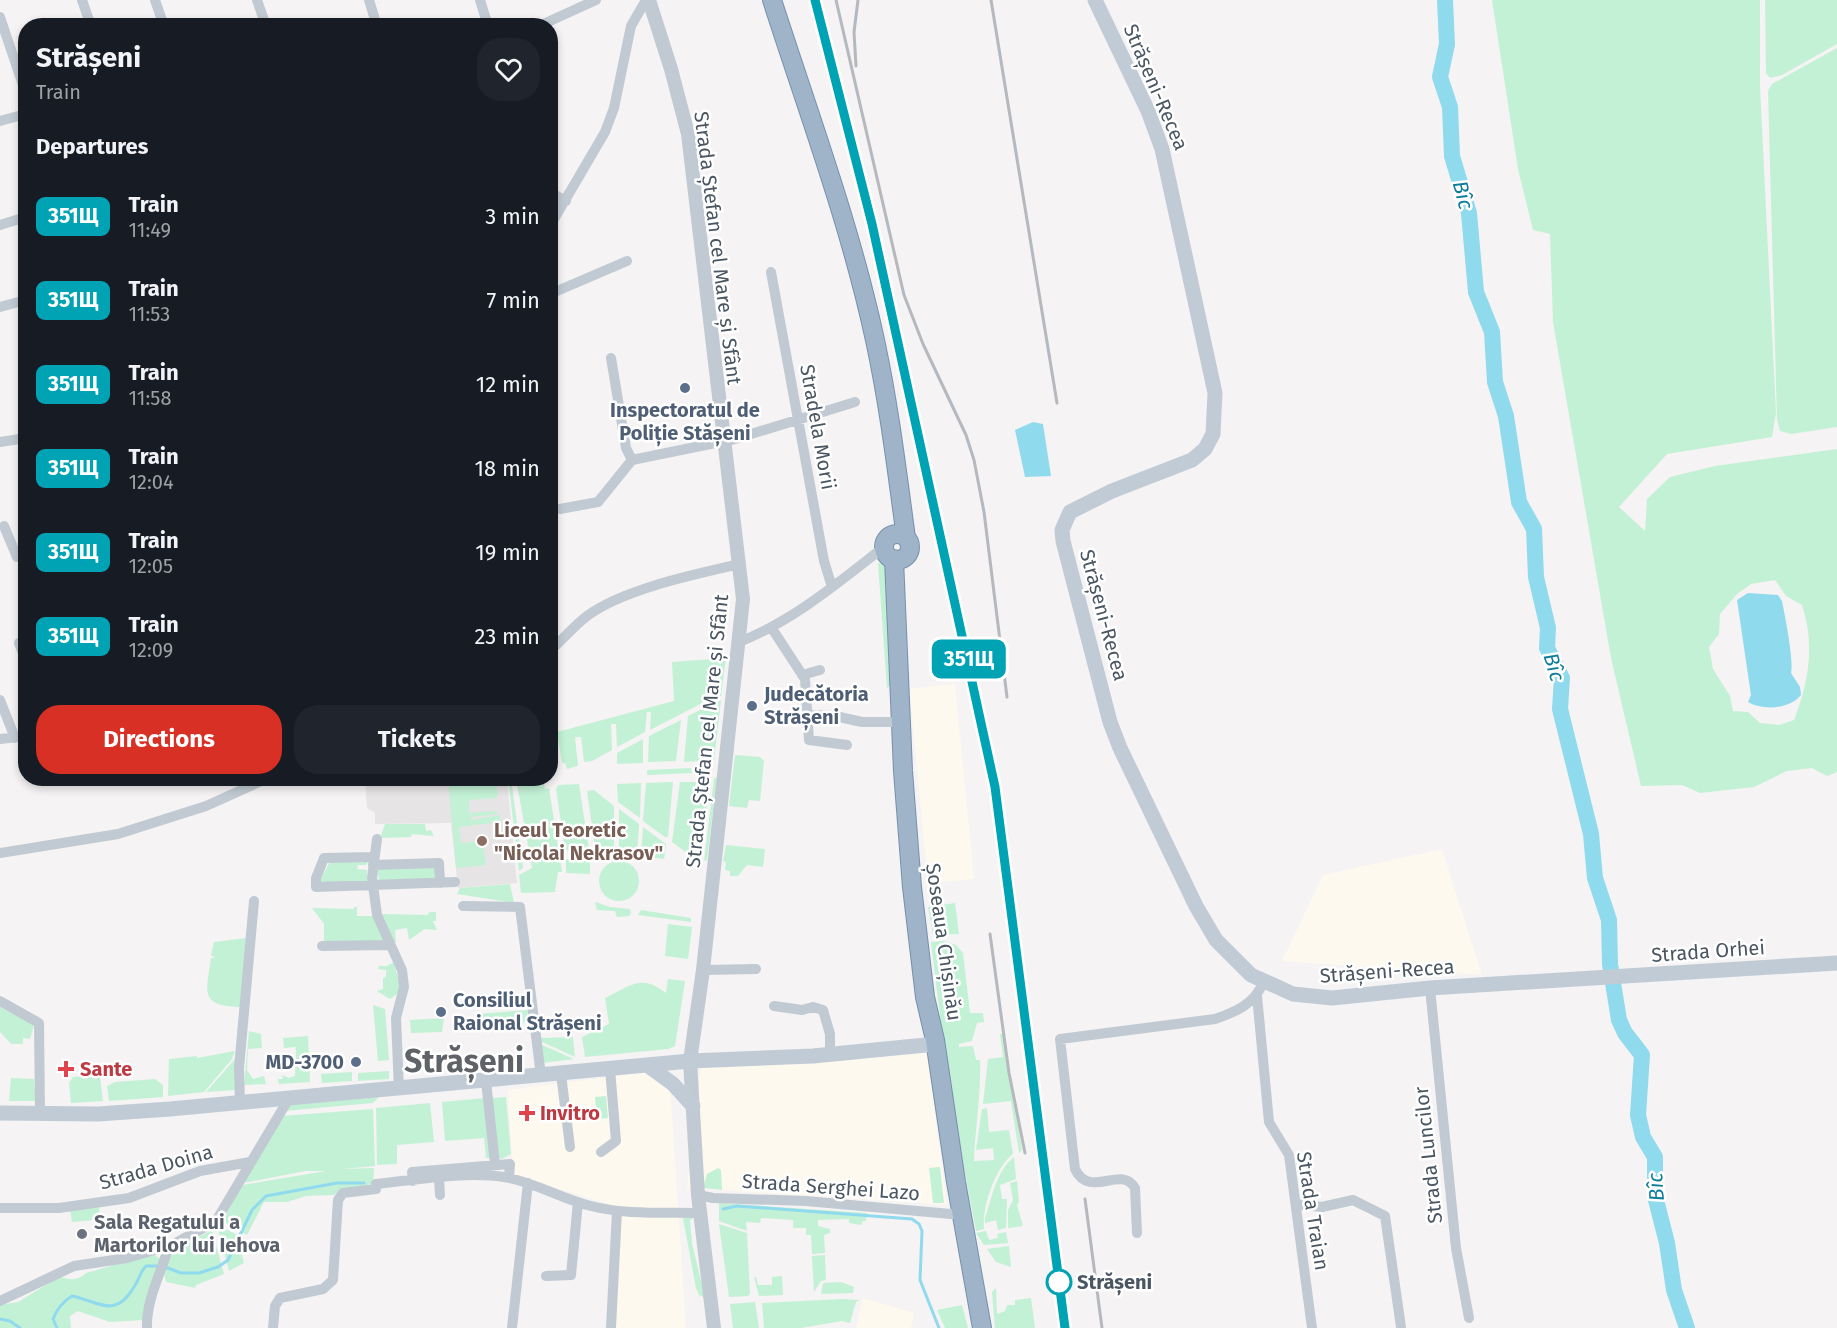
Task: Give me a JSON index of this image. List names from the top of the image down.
{
  "streets": {
    "highway": ["Șoseaua Chișinău"],
    "main road": ["Strășeni-Recea", "Strada Orhei"],
    "street": [
      "Strada Ștefan cel Mare și Sfânt",
      "Stradela Morii",
      "Strada Luncilor",
      "Strada Doina",
      "Strada Serghei Lazo",
      "Strada Traian"
    ]
  },
  "crossings": [
    ["Strășeni-Recea", "Strada Orhei"],
    ["Strășeni-Recea", "Strada Luncilor"],
    ["Strășeni-Recea", "Strada Traian"],
    ["Strada Ștefan cel Mare și Sfânt", "Strada Serghei Lazo"],
    ["Șoseaua Chișinău", "Strada Serghei Lazo"]
  ],
  "districts": ["Strășeni"],
  "water": ["Bîc"],
  "places": {
    "other": [
      "Inspectoratul de Poliție Stășeni",
      "Judecătoria Strășeni",
      "Liceul Teoretic \"Nicolai Nekrasov\"",
      "Consiliul Raional Strășeni",
      "MD-3700",
      "Sala Regatului a Martorilor lui Iehova",
      "Strășeni"
    ],
    "health": ["Sante", "Invitro"]
  },
  "page": {
    "on_map": "351Щ",
    "heading": [
      ["Strășeni", "Train"],
      "Departures"
    ],
    "list": [
      {
        "mark": "351Щ",
        "name": "Train",
        "note": "11:49",
        "value": "3 min"
      },
      {
        "mark": "351Щ",
        "name": "Train",
        "note": "11:53",
        "value": "7 min"
      },
      {
        "mark": "351Щ",
        "name": "Train",
        "note": "11:58",
        "value": "12 min"
      },
      {
        "mark": "351Щ",
        "name": "Train",
        "note": "12:04",
        "value": "18 min"
      },
      {
        "mark": "351Щ",
        "name": "Train",
        "note": "12:05",
        "value": "19 min"
      },
      {
        "mark": "351Щ",
        "name": "Train",
        "note": "12:09",
        "value": "23 min"
      }
    ],
    "buttons": ["Directions", "Tickets"]
  }
}
